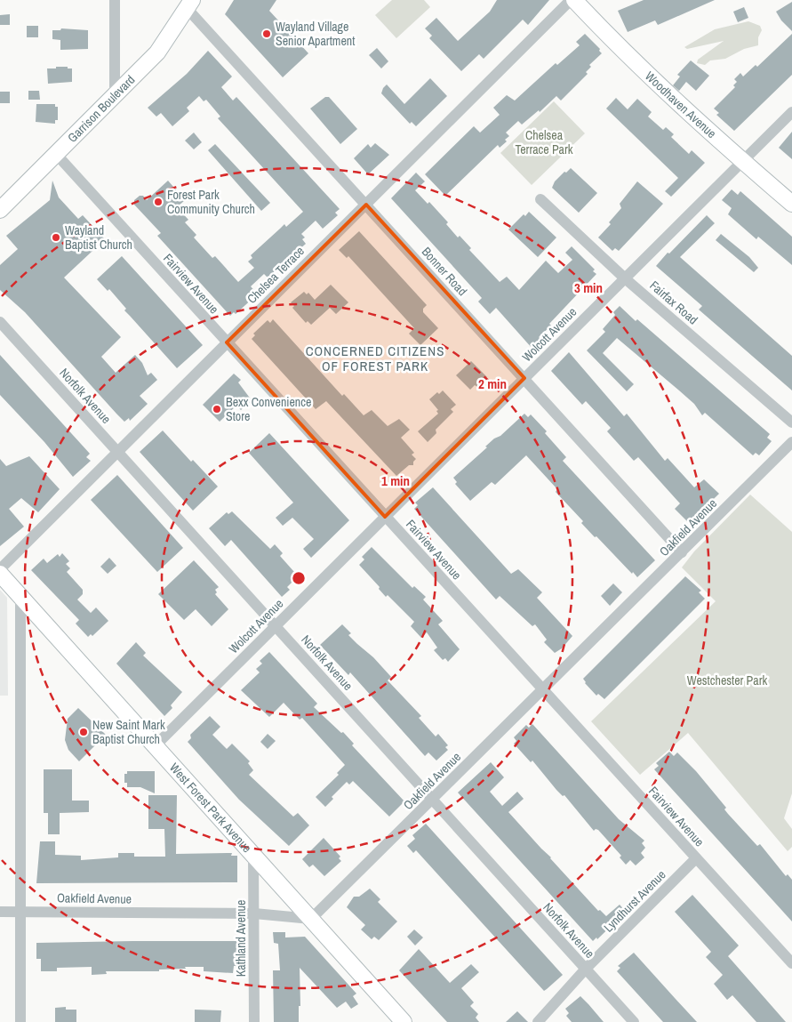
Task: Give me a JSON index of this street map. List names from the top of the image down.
{
  "streets": {
    "main road": ["Woodhaven Avenue", "Garrison Boulevard", "West Forest Park Avenue"],
    "street": [
      "Bonner Road",
      "Chelsea Terrace",
      "Fairview Avenue",
      "Fairfax Road",
      "Wolcott Avenue",
      "Norfolk Avenue",
      "Oakfield Avenue",
      "Lyndhurst Avenue",
      "Kathland Avenue"
    ]
  },
  "crossings": [
    ["Woodhaven Avenue", "Wolcott Avenue"],
    ["Garrison Boulevard", "Bonner Road"],
    ["Garrison Boulevard", "Fairview Avenue"],
    ["Bonner Road", "Chelsea Terrace"],
    ["Bonner Road", "Wolcott Avenue"],
    ["Bonner Road", "Oakfield Avenue"],
    ["Chelsea Terrace", "Fairview Avenue"],
    ["Chelsea Terrace", "Norfolk Avenue"],
    ["Fairview Avenue", "Wolcott Avenue"],
    ["Fairview Avenue", "Oakfield Avenue"],
    ["Fairview Avenue", "Lyndhurst Avenue"],
    ["Fairfax Road", "Wolcott Avenue"],
    ["Wolcott Avenue", "Norfolk Avenue"],
    ["Wolcott Avenue", "West Forest Park Avenue"],
    ["Norfolk Avenue", "Oakfield Avenue"],
    ["Norfolk Avenue", "Lyndhurst Avenue"],
    ["Oakfield Avenue", "West Forest Park Avenue"],
    ["Oakfield Avenue", "Kathland Avenue"],
    ["West Forest Park Avenue", "Kathland Avenue"]
  ],
  "districts": ["CONCERNED CITIZENS OF FOREST PARK"],
  "parks": ["Chelsea Terrace Park", "Westchester Park"],
  "places": [
    "Wayland Village Senior Apartment",
    "Forest Park Community Church",
    "Wayland Baptist Church",
    "Bexx Convenience Store",
    "New Saint Mark Baptist Church"
  ],
  "rings": ["3 min", "2 min", "1 min"]
}
